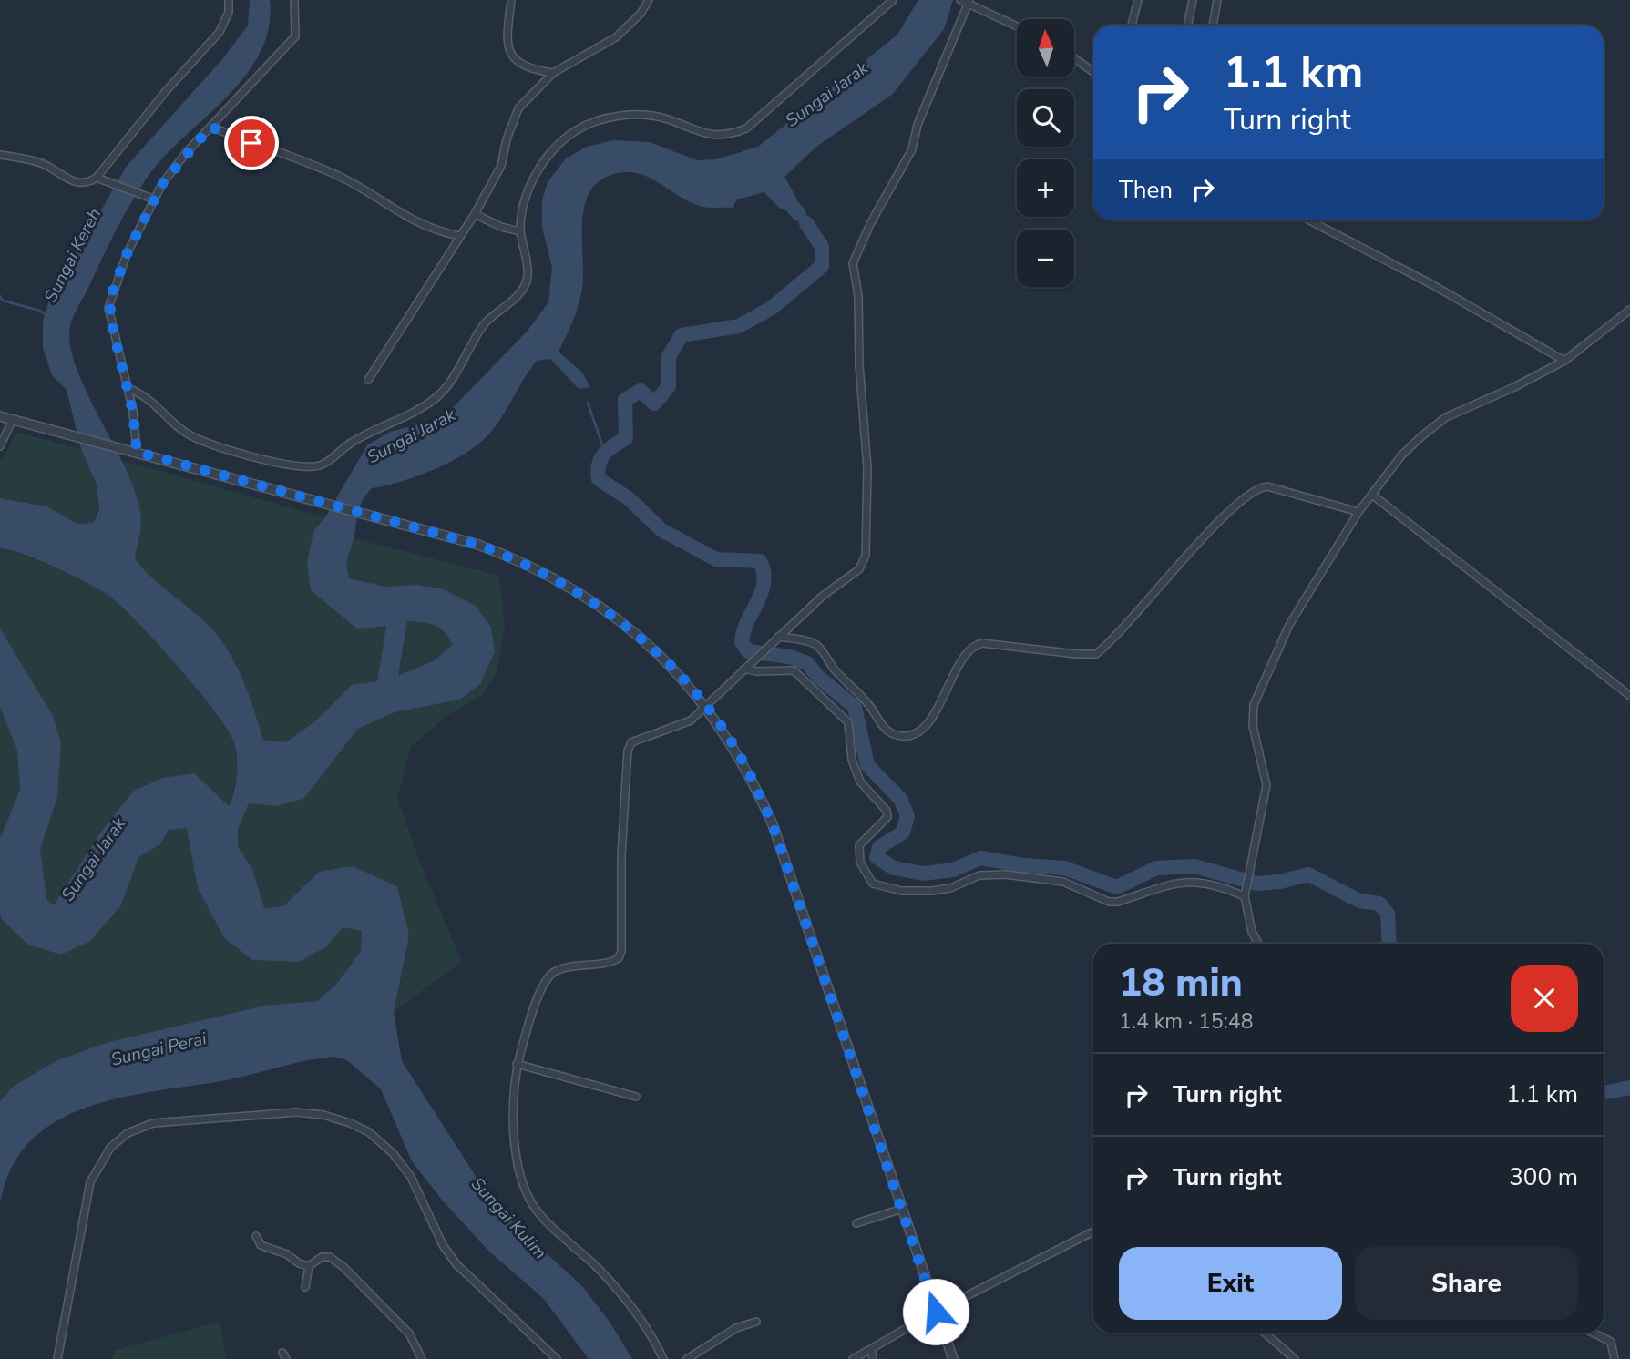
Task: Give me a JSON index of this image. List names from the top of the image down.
{
  "water": [
    "Sungai Jarak",
    "Sungai Kereh",
    "Sungai Perai",
    "Sungai Kulim"
  ],
  "north": "top",
  "page": {
    "map_buttons": ["+", "−"],
    "turn": ["1.1 km", "Turn right"],
    "then": "Then",
    "heading": ["18 min", "1.4 km · 15:48"],
    "list": [
      {
        "name": "Turn right",
        "value": "1.1 km"
      },
      {
        "name": "Turn right",
        "value": "300 m"
      }
    ],
    "buttons": ["Exit", "Share"]
  }
}
